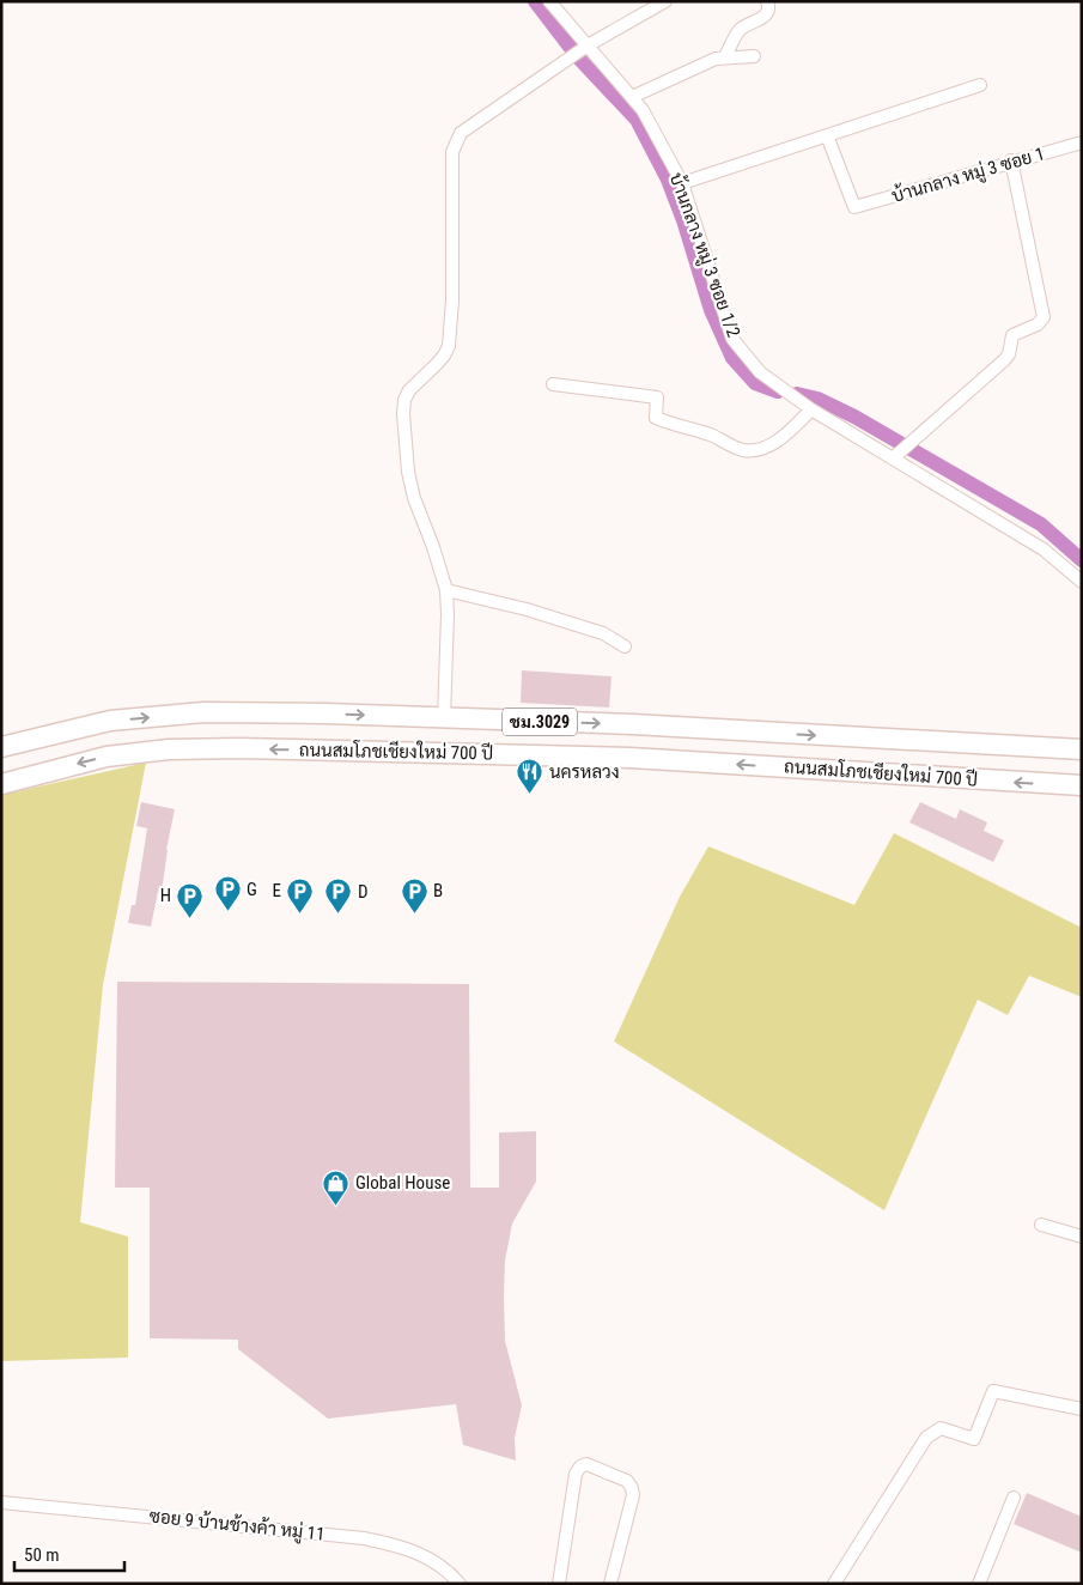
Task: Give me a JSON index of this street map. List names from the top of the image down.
{
  "streets": {
    "main road": ["ชม.3029", "ถนนสมโภชเชียงใหม่ 700 ปี"],
    "street": ["บ้านกลาง หมู่ 3 ซอย 1", "บ้านกลาง หมู่ 3 ซอย 1/2", "ซอย 9 บ้านช้างค้า หมู่ 11"]
  },
  "places": {
    "restaurant": ["นครหลวง"],
    "parking": [
      "G",
      "E",
      "B",
      "D",
      "H"
    ],
    "shop": ["Global House"]
  },
  "scale_bar": "50 m"
}
